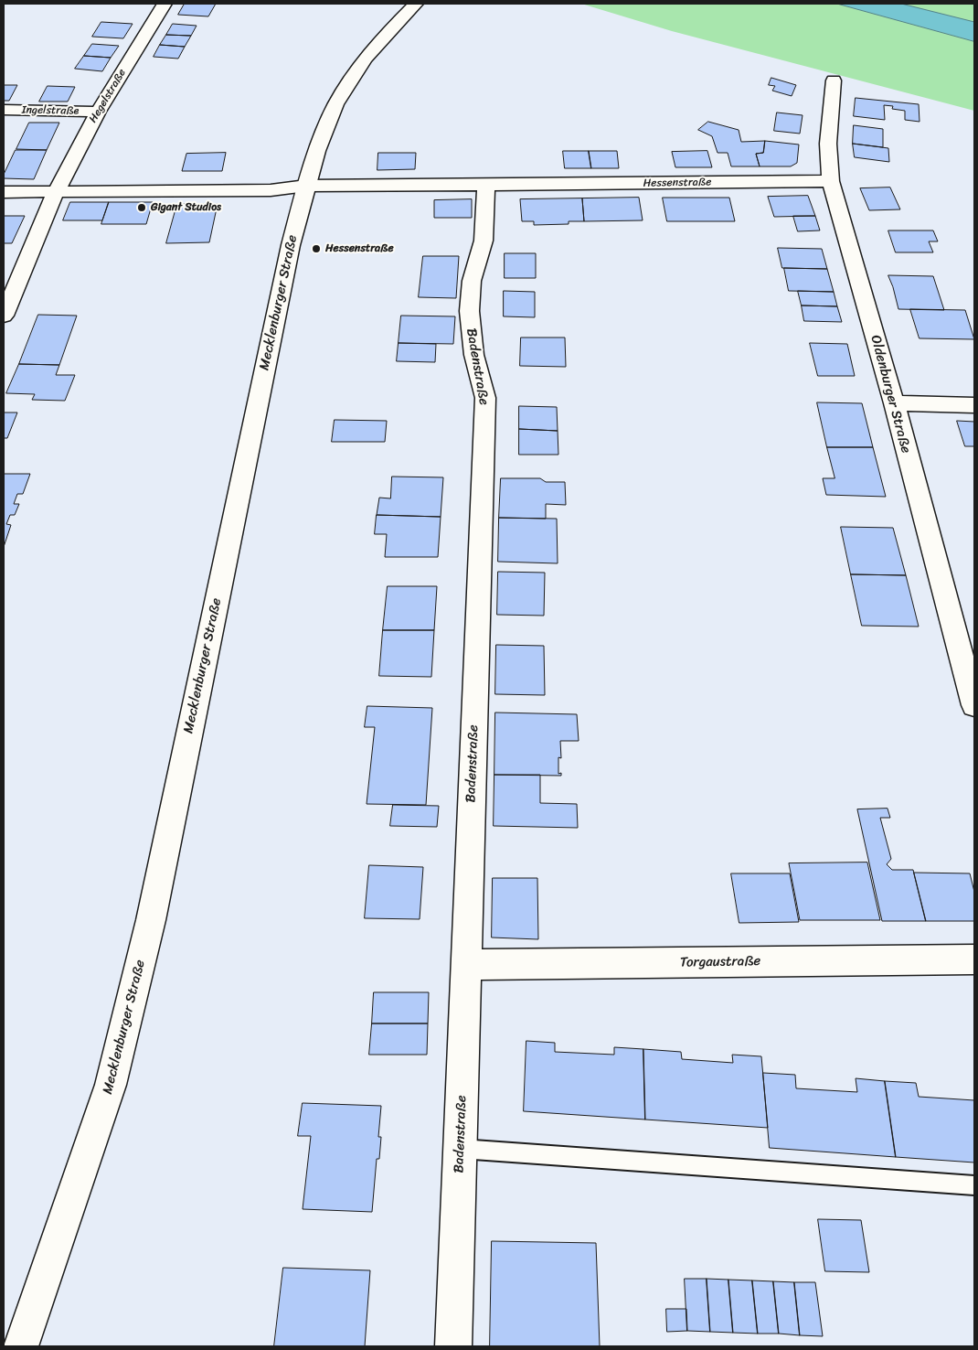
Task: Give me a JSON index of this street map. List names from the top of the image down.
{
  "streets": {
    "street": [
      "Hegelstraße",
      "Ingelstraße",
      "Hessenstraße",
      "Mecklenburger Straße",
      "Badenstraße",
      "Oldenburger Straße",
      "Torgaustraße"
    ]
  },
  "crossings": [
    ["Hegelstraße", "Ingelstraße"],
    ["Hegelstraße", "Hessenstraße"],
    ["Hessenstraße", "Mecklenburger Straße"],
    ["Hessenstraße", "Badenstraße"],
    ["Hessenstraße", "Oldenburger Straße"],
    ["Badenstraße", "Torgaustraße"]
  ],
  "places": ["Gigant Studios", "Hessenstraße"]
}
